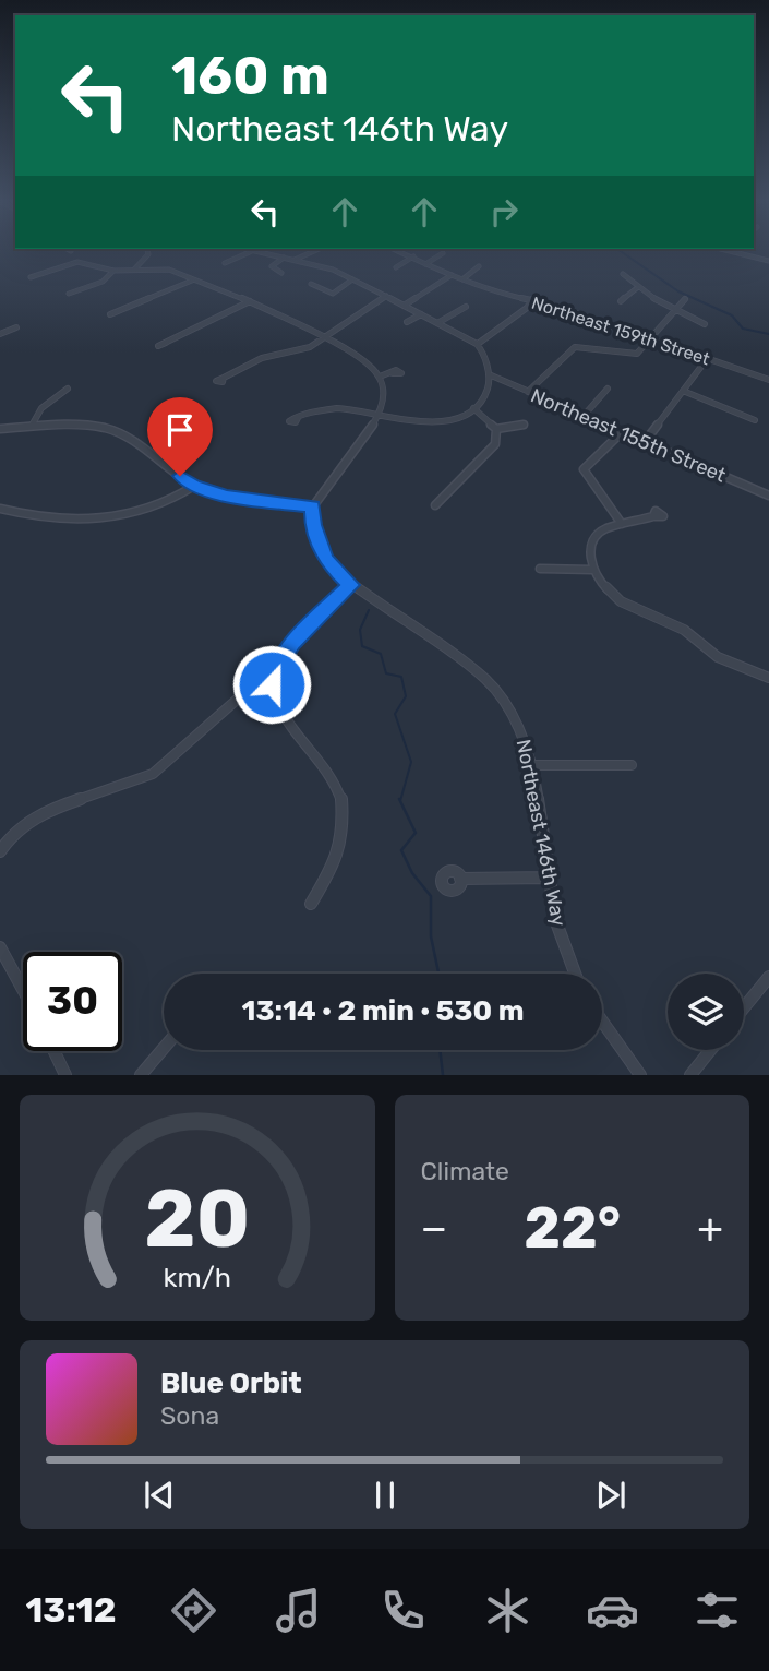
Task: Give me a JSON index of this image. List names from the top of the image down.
{
  "streets": {
    "street": ["Northeast 159th Street", "Northeast 155th Street", "Northeast 146th Way"]
  },
  "page": {
    "turn": ["160 m", "Northeast 146th Way"],
    "limit": "30",
    "trip": "13:14 · 2 min · 530 m",
    "tile": "Climate",
    "heat": ["−", "22°", "+"],
    "song": ["Blue Orbit", "Sona"],
    "tabs": "13:12",
    "gauge": ["20", "km/h"]
  }
}
